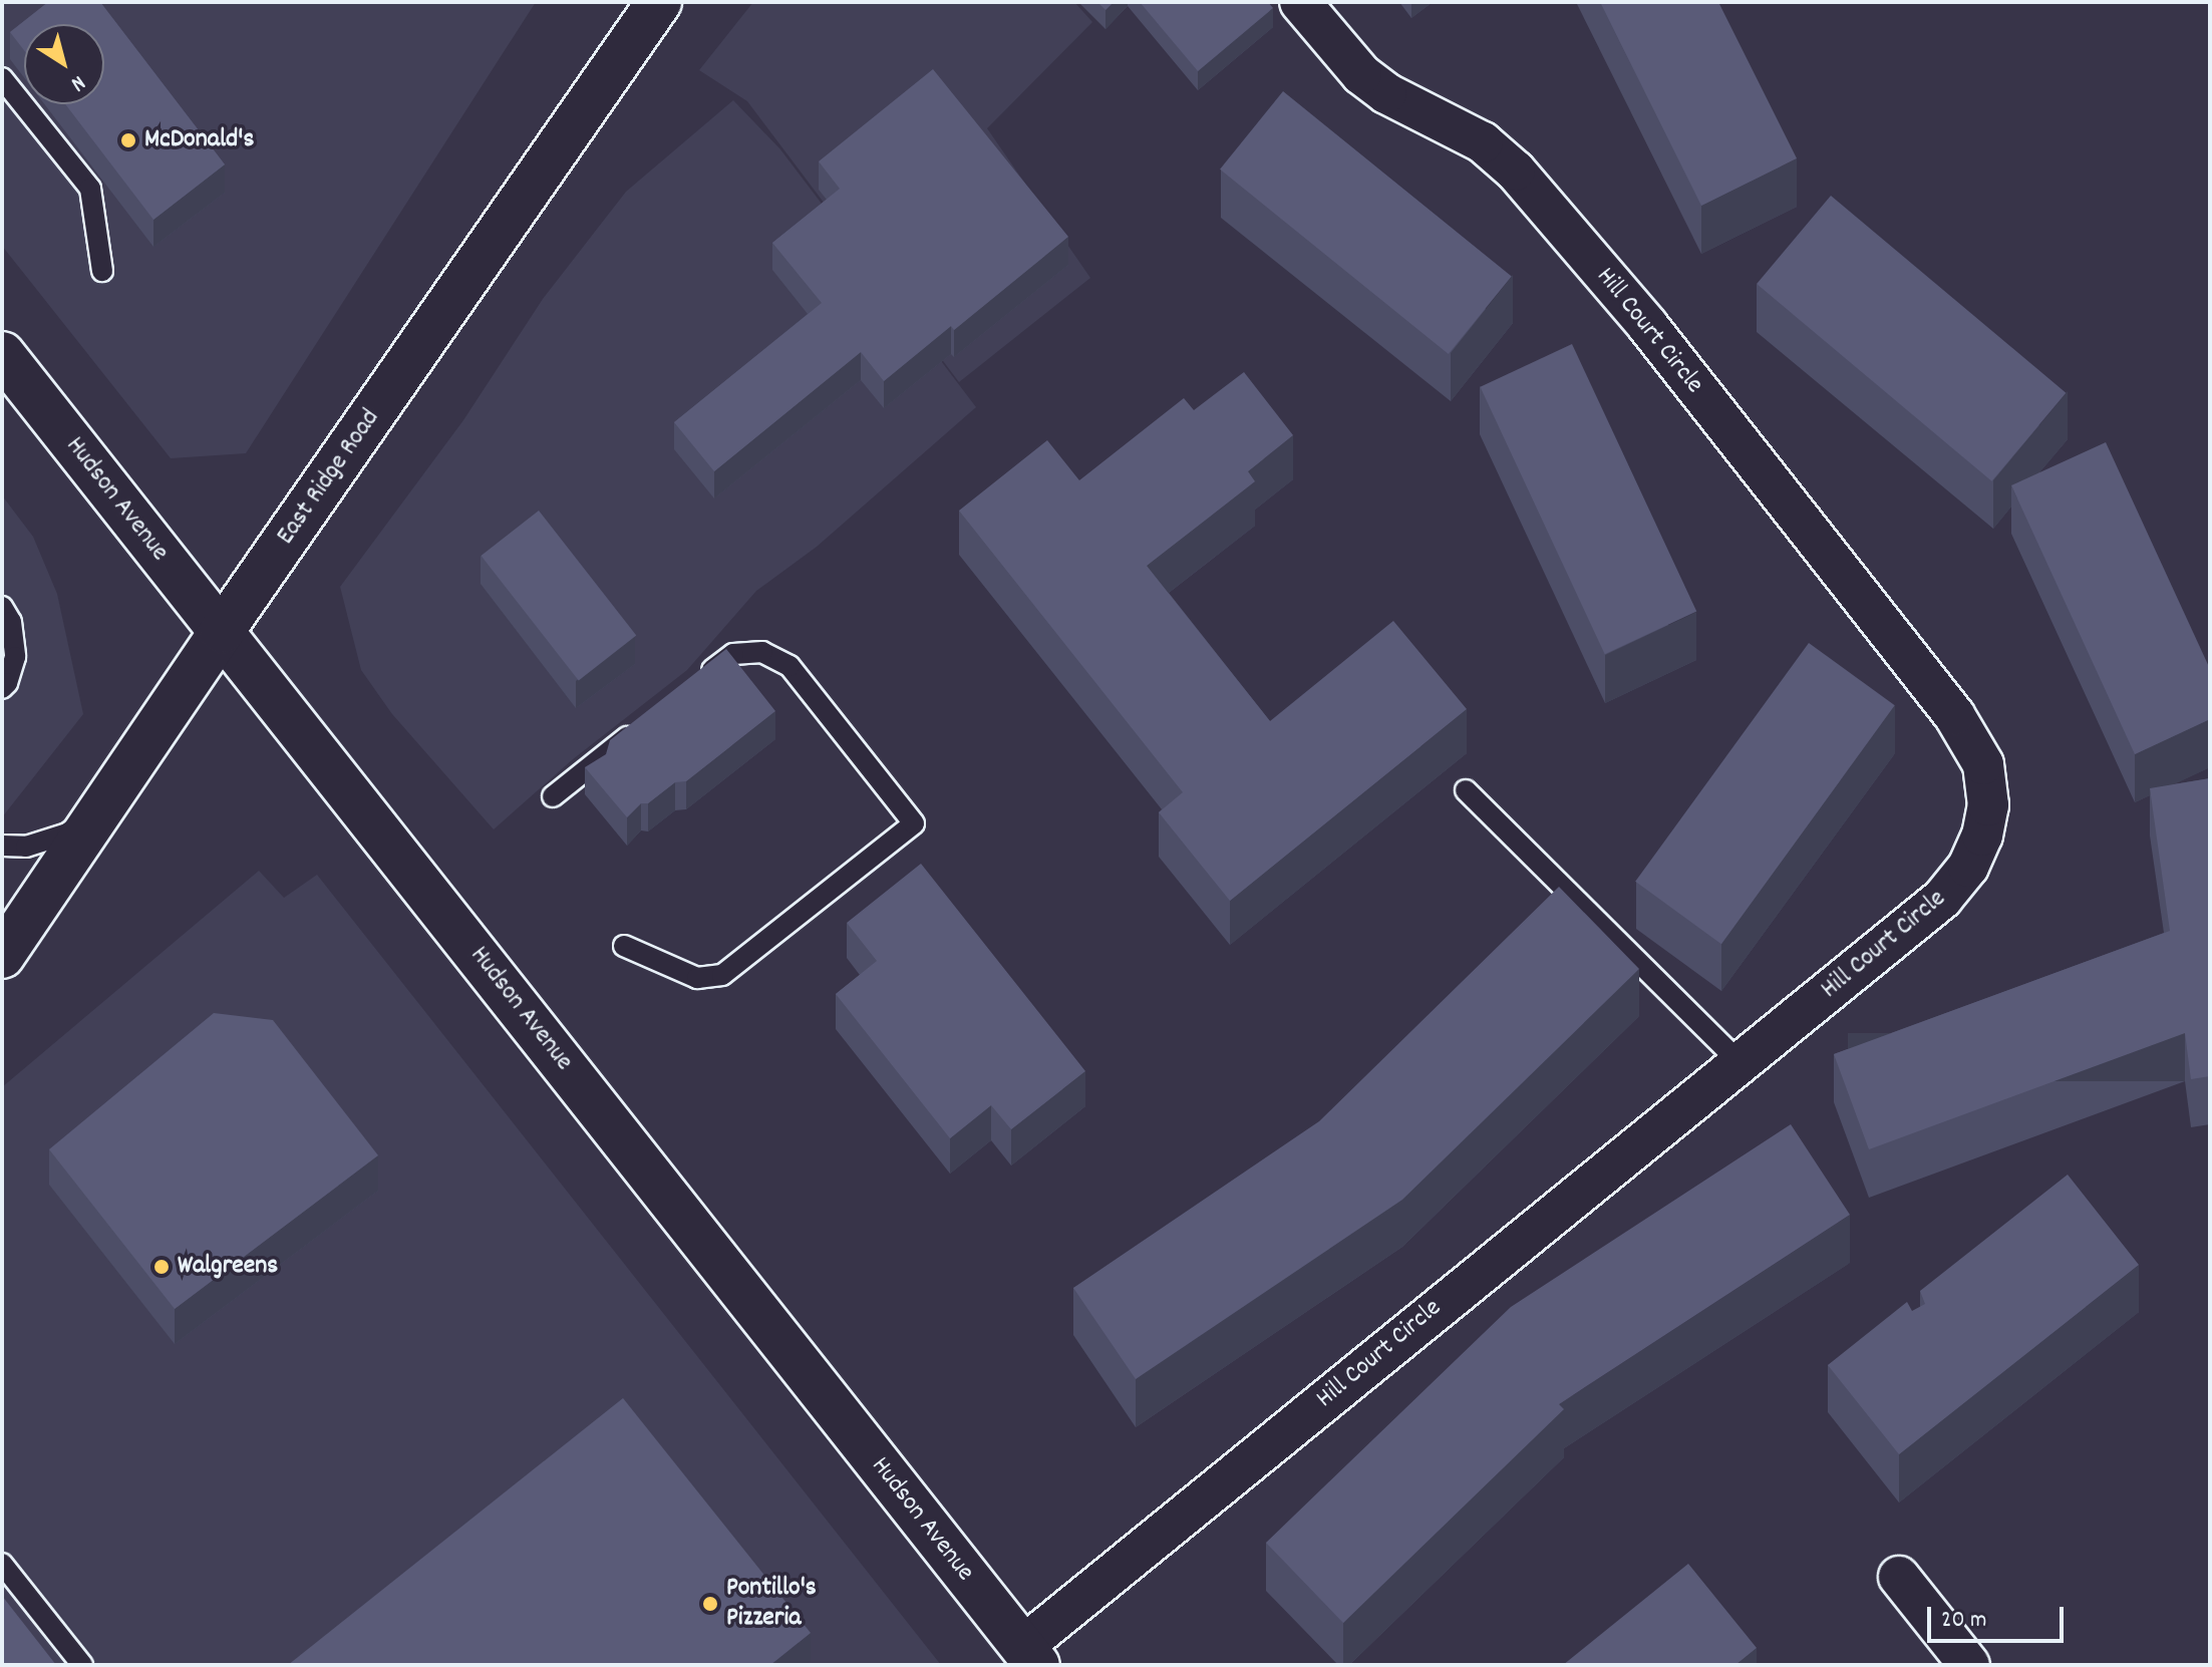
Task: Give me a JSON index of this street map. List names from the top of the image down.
{
  "streets": {
    "main road": ["East Ridge Road", "Hudson Avenue"],
    "street": ["Hill Court Circle"]
  },
  "crossings": [
    ["Hill Court Circle", "Hudson Avenue"],
    ["East Ridge Road", "Hudson Avenue"]
  ],
  "places": ["McDonald's", "Walgreens", "Pontillo's Pizzeria"],
  "scale_bar": "20 m",
  "north": "bottom right"
}
